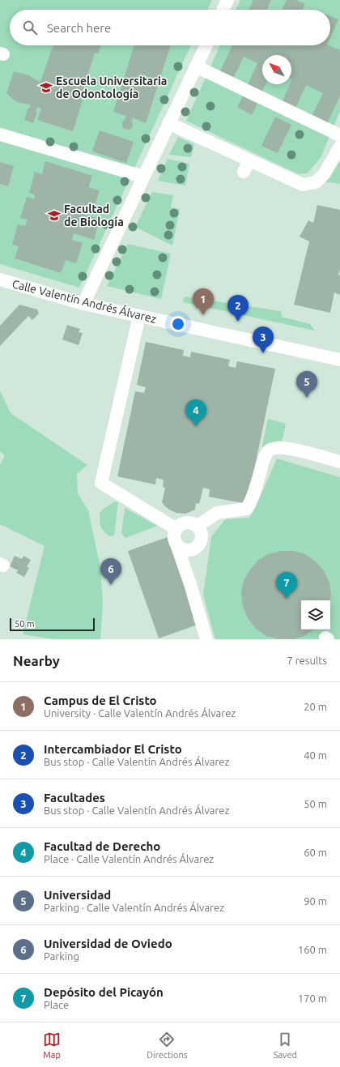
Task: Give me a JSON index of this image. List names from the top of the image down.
{
  "streets": {
    "street": ["Calle Valentín Andrés Álvarez"]
  },
  "places": {
    "school or university": ["Escuela Universitaria de Odontología", "Facultad de Biología"]
  },
  "scale_bar": "50 m",
  "north": "top left",
  "page": {
    "search": "Search here",
    "pins": [
      "1",
      "2",
      "3",
      "5",
      "4",
      "6",
      "7"
    ],
    "scale": "50 m",
    "heading": ["Nearby", "7 results"],
    "list": [
      {
        "mark": "1",
        "name": "Campus de El Cristo",
        "note": "University · Calle Valentín Andrés Álvarez",
        "value": "20 m"
      },
      {
        "mark": "2",
        "name": "Intercambiador El Cristo",
        "note": "Bus stop · Calle Valentín Andrés Álvarez",
        "value": "40 m"
      },
      {
        "mark": "3",
        "name": "Facultades",
        "note": "Bus stop · Calle Valentín Andrés Álvarez",
        "value": "50 m"
      },
      {
        "mark": "4",
        "name": "Facultad de Derecho",
        "note": "Place · Calle Valentín Andrés Álvarez",
        "value": "60 m"
      },
      {
        "mark": "5",
        "name": "Universidad",
        "note": "Parking · Calle Valentín Andrés Álvarez",
        "value": "90 m"
      },
      {
        "mark": "6",
        "name": "Universidad de Oviedo",
        "note": "Parking",
        "value": "160 m"
      },
      {
        "mark": "7",
        "name": "Depósito del Picayón",
        "note": "Place",
        "value": "170 m"
      }
    ],
    "nav": ["Map", "Directions", "Saved"]
  }
}
